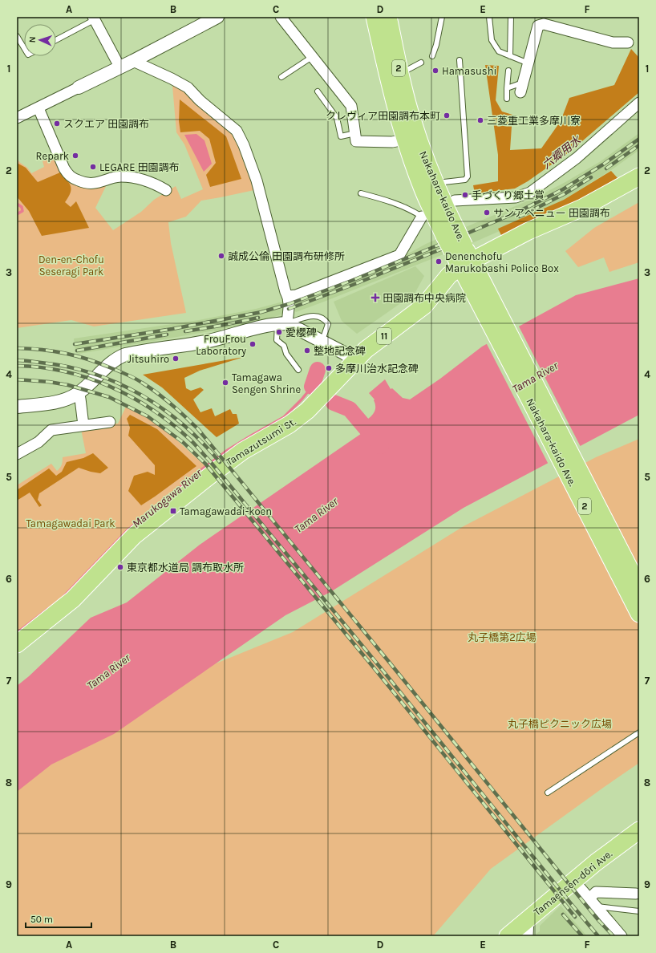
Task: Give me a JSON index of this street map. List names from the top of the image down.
{
  "streets": {
    "main road": [
      "2",
      "Nakahara-kaido Ave.",
      "11",
      "Tamazutsumi St.",
      "Tamaensen-dōri Ave."
    ]
  },
  "crossings": [
    ["Nakahara-kaido Ave.", "11"],
    ["Nakahara-kaido Ave.", "Tamazutsumi St."],
    ["11", "Tamazutsumi St."]
  ],
  "water": ["六郷用水", "Tama River", "Marukogawa River"],
  "parks": [
    "Den-en-Chofu Seseragi Park",
    "Tamagawadai Park",
    "丸子橋第2広場",
    "丸子橋ピクニック広場"
  ],
  "places": {
    "other": [
      "Hamasushi",
      "クレヴィア田園調布本町",
      "三菱重工業多摩川寮",
      "スクエア 田園調布",
      "Repark",
      "LEGARE 田園調布",
      "手づくり郷土賞",
      "サンアベニュー 田園調布",
      "誠成公倫 田園調布研修所",
      "Denenchofu Marukobashi Police Box",
      "愛櫻碑",
      "FrouFrou Laboratory",
      "整地記念碑",
      "Jitsuhiro",
      "多摩川治水記念碑",
      "Tamagawa Sengen Shrine",
      "東京都水道局 調布取水所"
    ],
    "health": ["田園調布中央病院"],
    "transit": ["Tamagawadai-koen"]
  },
  "scale_bar": "50 m",
  "north": "left",
  "grid": {
    "columns": [
      "A",
      "B",
      "C",
      "D",
      "E",
      "F"
    ],
    "rows": [
      "1",
      "2",
      "3",
      "4",
      "5",
      "6",
      "7",
      "8",
      "9"
    ]
  }
}
